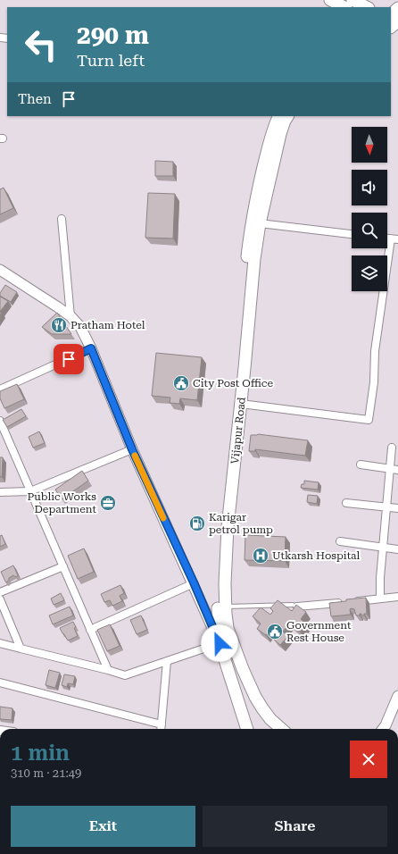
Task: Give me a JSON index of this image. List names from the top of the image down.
{
  "streets": {
    "main road": ["Vijapur Road"]
  },
  "places": {
    "restaurant": ["Pratham Hotel"],
    "public building": ["City Post Office", "Government Rest House"],
    "office": ["Public Works Department"],
    "fuel station": ["Karigar petrol pump"],
    "hospital": ["Utkarsh Hospital"]
  },
  "north": "bottom",
  "page": {
    "turn": ["290 m", "Turn left"],
    "then": "Then",
    "heading": ["1 min", "310 m · 21:49"],
    "buttons": ["Exit", "Share"]
  }
}
